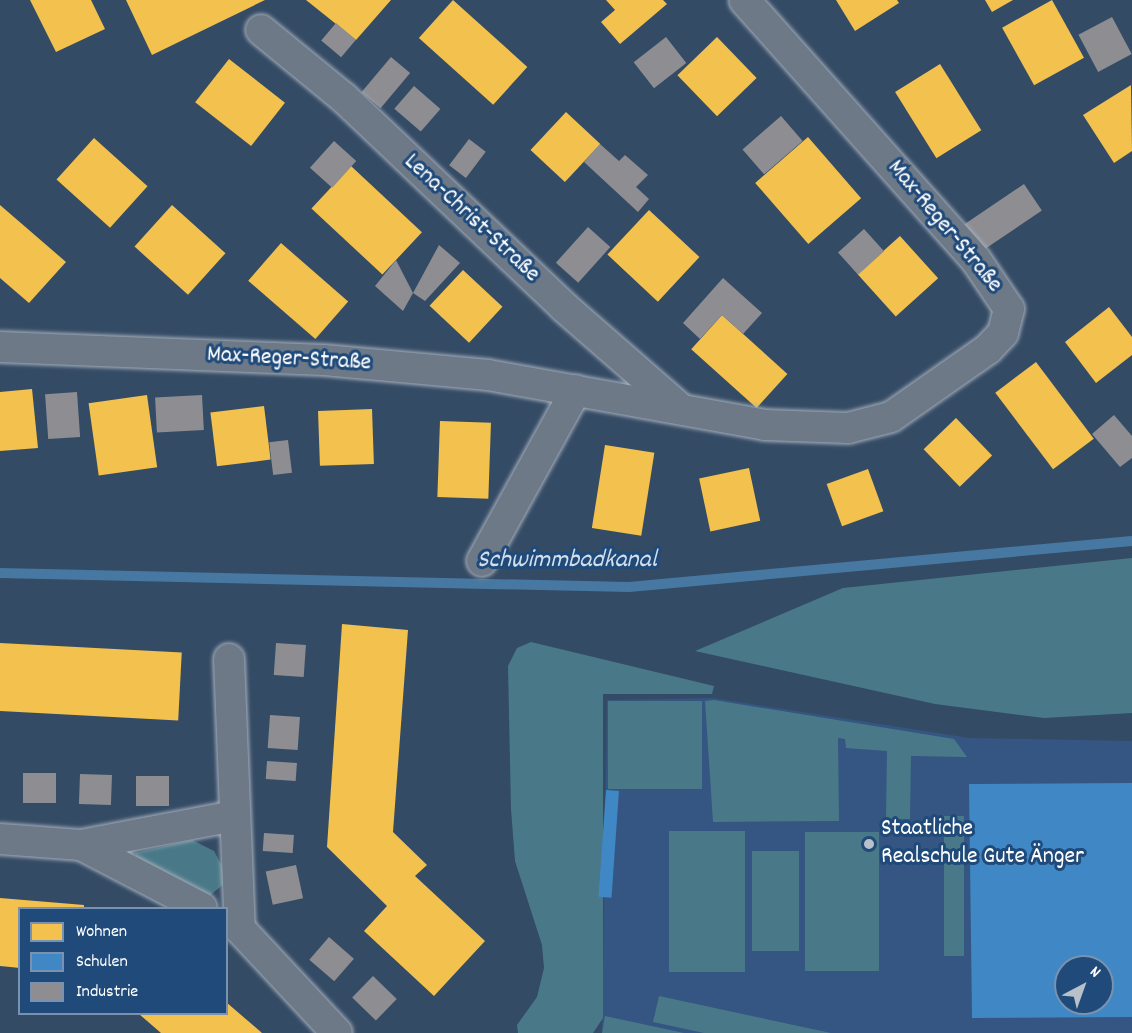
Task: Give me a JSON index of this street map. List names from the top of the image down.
{
  "streets": {
    "street": ["Lena-Christ-Straße", "Max-Reger-Straße"]
  },
  "crossings": [
    ["Lena-Christ-Straße", "Max-Reger-Straße"]
  ],
  "water": ["Schwimmbadkanal"],
  "places": ["Staatliche Realschule Gute Änger"],
  "legend": ["Wohnen", "Schulen", "Industrie"],
  "north": "top right"
}
